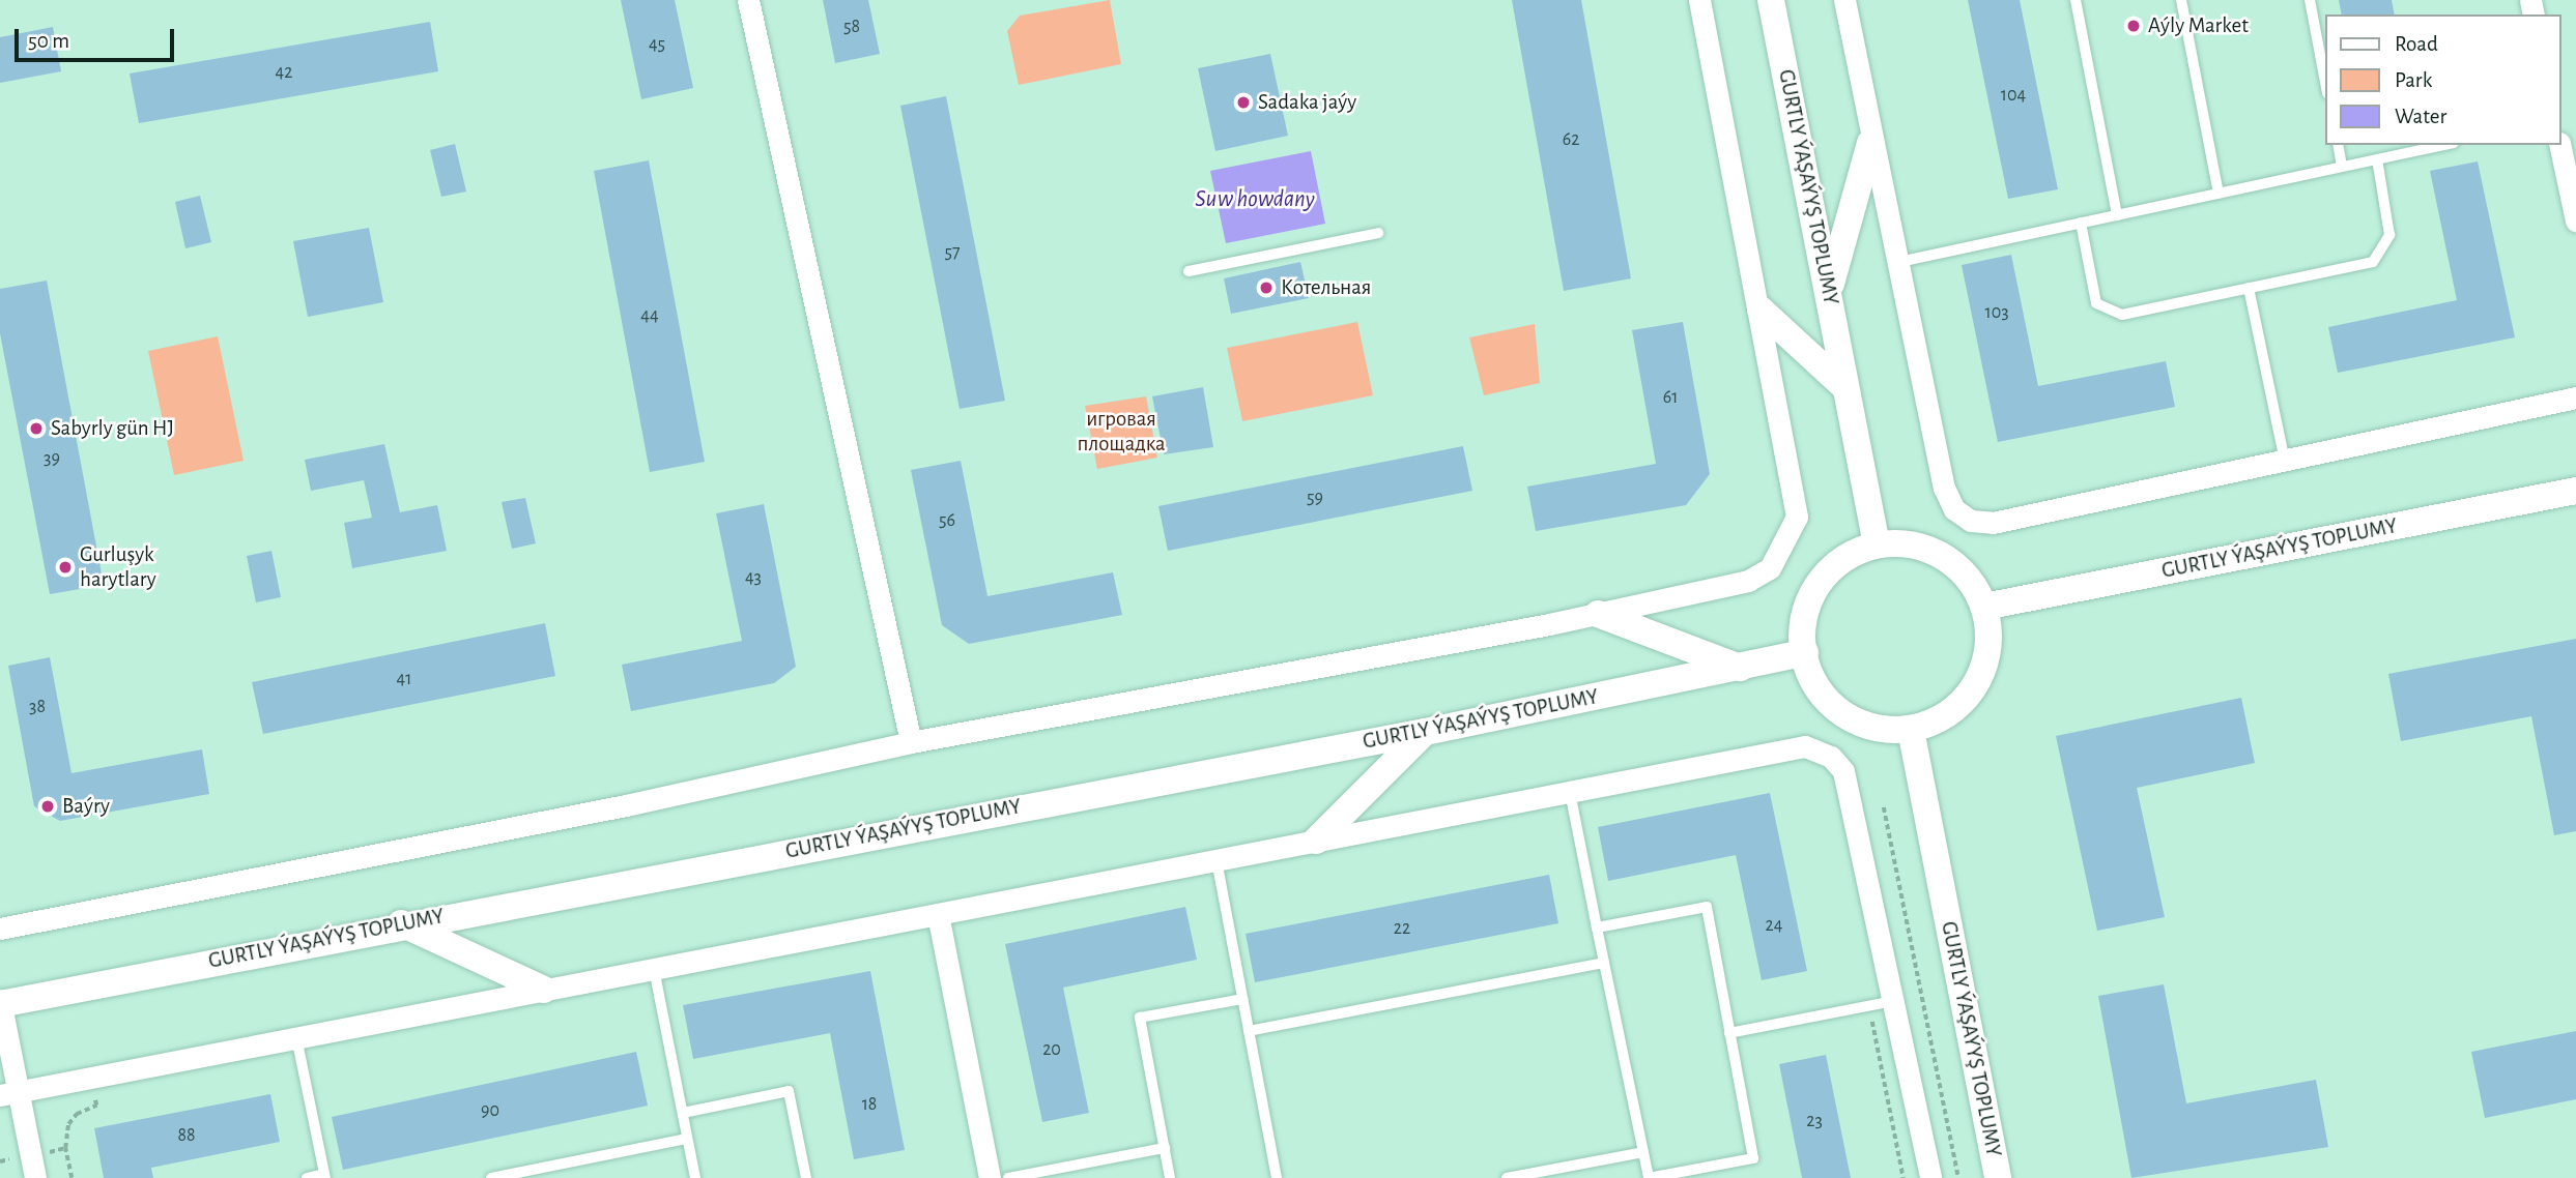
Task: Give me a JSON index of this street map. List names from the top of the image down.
{
  "streets": {
    "street": ["GURTLY ÝAŞAÝYŞ TOPLUMY"]
  },
  "water": ["Suw howdany"],
  "parks": ["игровая площадка"],
  "places": [
    "Aýly Market",
    "Sadaka jaýy",
    "Котельная",
    "Sabyrly gün HJ",
    "Gurluşyk harytlary",
    "Baýry"
  ],
  "house_numbers": [
    "58",
    "45",
    "42",
    "104",
    "62",
    "57",
    "103",
    "44",
    "61",
    "39",
    "59",
    "56",
    "43",
    "41",
    "38",
    "24",
    "22",
    "20",
    "18",
    "90",
    "23",
    "88"
  ],
  "legend": ["Road", "Park", "Water"],
  "scale_bar": "50 m"
}
